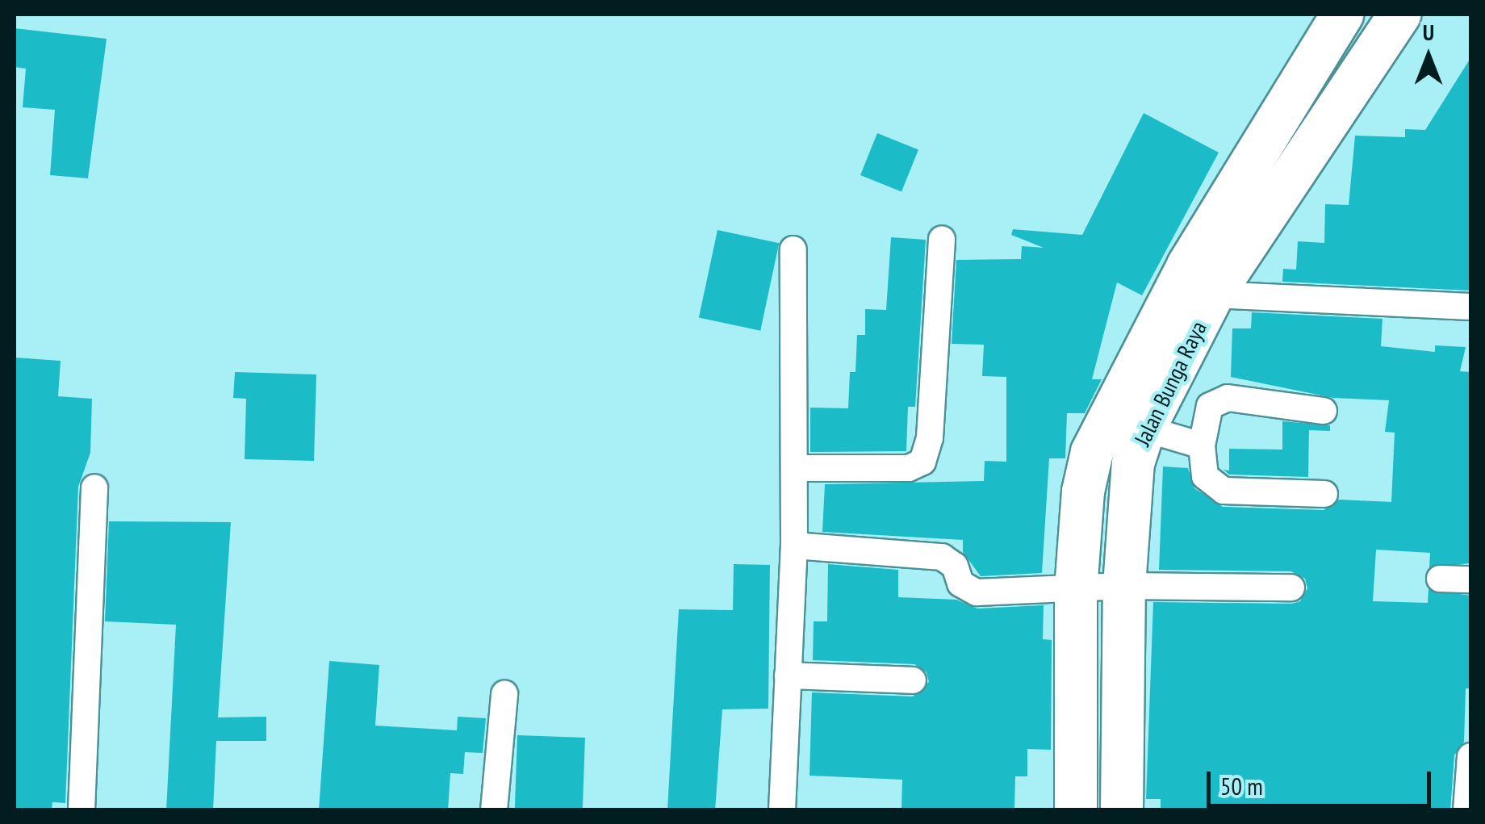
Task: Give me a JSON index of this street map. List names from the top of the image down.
{
  "streets": {
    "main road": ["Jalan Bunga Raya"]
  },
  "scale_bar": "50 m",
  "north": "top"
}
